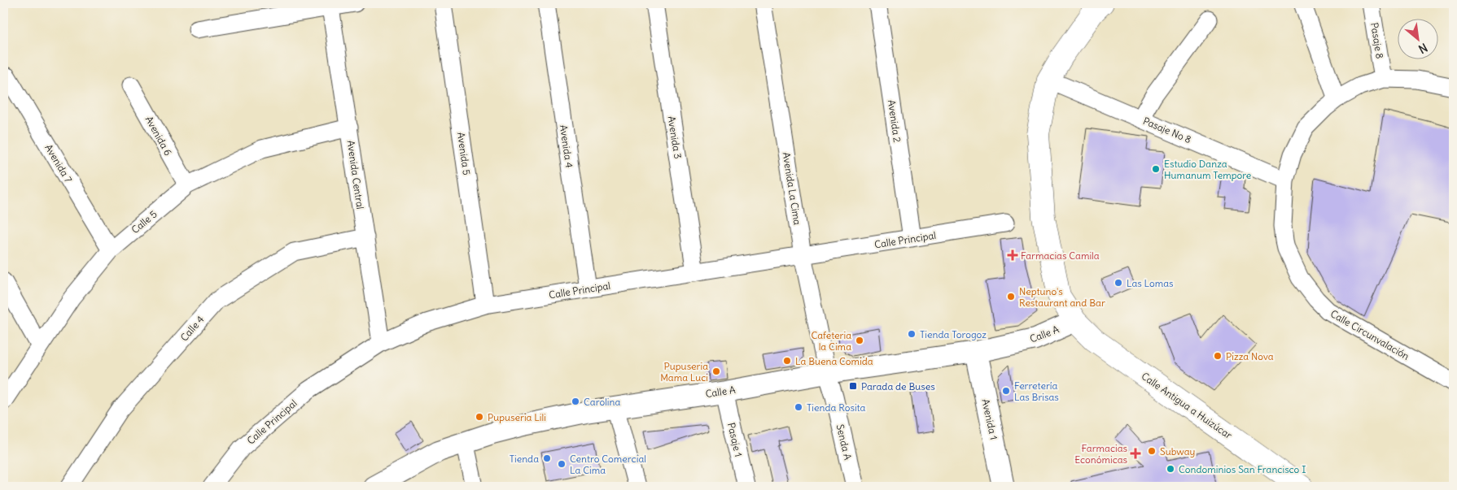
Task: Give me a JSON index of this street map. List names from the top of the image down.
{
  "streets": {
    "main road": ["Calle Antigua a Huizúcar"],
    "street": [
      "Pasaje 8",
      "Avenida 2",
      "Pasaje No 8",
      "Avenida 6",
      "Avenida 3",
      "Avenida 4",
      "Avenida 5",
      "Avenida 7",
      "Avenida Central",
      "Avenida La Cima",
      "Calle 5",
      "Calle Principal",
      "Calle 4",
      "Calle A",
      "Calle Circunvalación",
      "Avenida 1",
      "Pasaje 1",
      "Senda A"
    ]
  },
  "crossings": [
    ["Pasaje 8", "Calle Circunvalación"],
    ["Avenida 2", "Calle Principal"],
    ["Pasaje No 8", "Calle Circunvalación"],
    ["Pasaje No 8", "Calle Antigua a Huizúcar"],
    ["Avenida 6", "Calle 5"],
    ["Avenida 3", "Calle Principal"],
    ["Avenida 4", "Calle Principal"],
    ["Avenida 5", "Calle Principal"],
    ["Avenida 7", "Calle 5"],
    ["Avenida Central", "Calle 5"],
    ["Avenida Central", "Calle Principal"],
    ["Avenida Central", "Calle 4"],
    ["Avenida La Cima", "Calle Principal"],
    ["Avenida La Cima", "Calle A"],
    ["Avenida La Cima", "Senda A"],
    ["Calle A", "Calle Antigua a Huizúcar"],
    ["Calle A", "Avenida 1"],
    ["Calle A", "Pasaje 1"],
    ["Calle A", "Senda A"]
  ],
  "places": {
    "other": [
      "Estudio Danza Humanum Tempore",
      "Las Lomas",
      "Neptuno's Restaurant and Bar",
      "Tienda Torogoz",
      "Cafeteria la Cima",
      "Pizza Nova",
      "La Buena Comida",
      "Pupuseria Mama Luci",
      "Ferretería Las Brisas",
      "Carolina",
      "Tienda Rosita",
      "Pupuseria Lili",
      "Subway",
      "Tienda",
      "Centro Comercial La Cima",
      "Condominios San Francisco I"
    ],
    "health": ["Farmacias Camila", "Farmacias Económicas"],
    "transit": ["Parada de Buses"]
  },
  "north": "bottom right"
}
